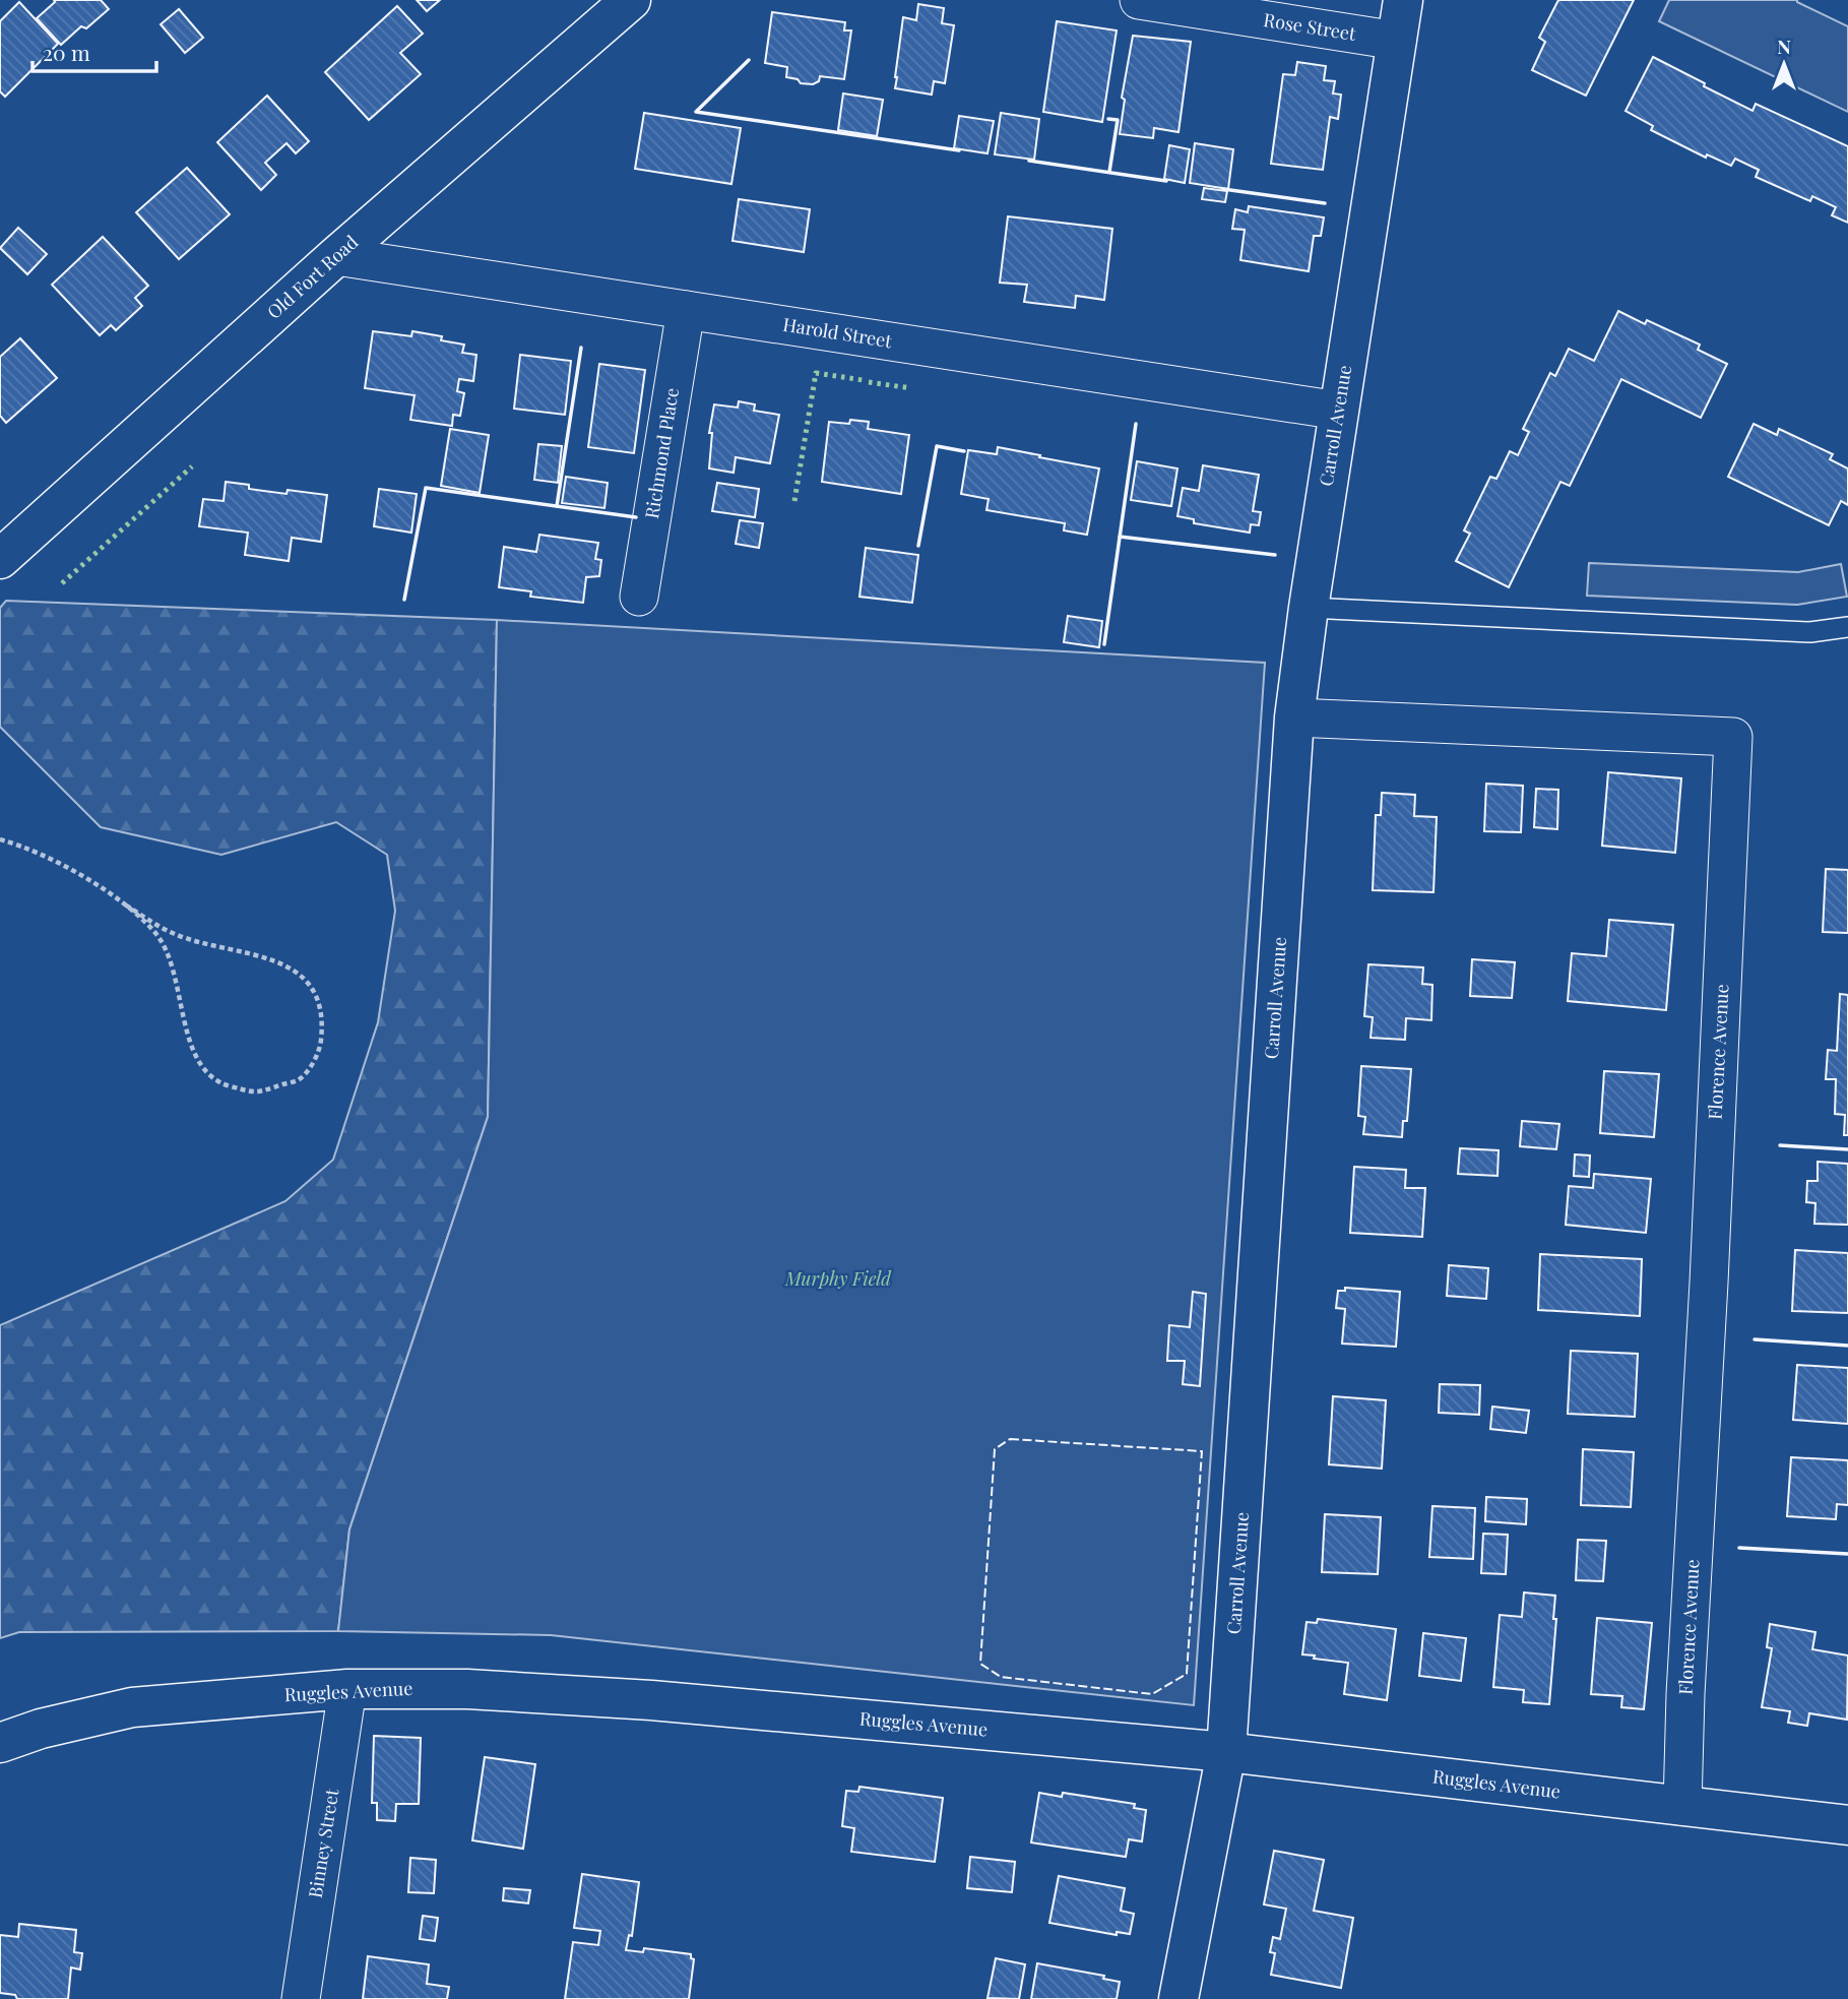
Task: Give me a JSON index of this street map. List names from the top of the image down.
{
  "streets": {
    "street": [
      "Rose Street",
      "Old Fort Road",
      "Harold Street",
      "Carroll Avenue",
      "Richmond Place",
      "Florence Avenue",
      "Ruggles Avenue",
      "Binney Street"
    ]
  },
  "crossings": [
    ["Rose Street", "Carroll Avenue"],
    ["Old Fort Road", "Harold Street"],
    ["Harold Street", "Carroll Avenue"],
    ["Harold Street", "Richmond Place"],
    ["Carroll Avenue", "Florence Avenue"],
    ["Carroll Avenue", "Ruggles Avenue"],
    ["Florence Avenue", "Ruggles Avenue"],
    ["Ruggles Avenue", "Binney Street"]
  ],
  "parks": ["Murphy Field"],
  "scale_bar": "20 m",
  "north": "top"
}
